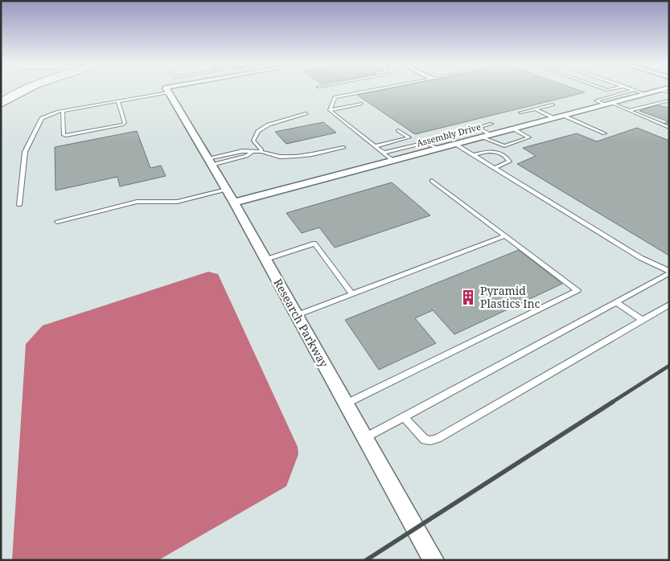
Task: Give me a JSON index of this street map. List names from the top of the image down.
{
  "streets": {
    "street": ["Assembly Drive", "Research Parkway"]
  },
  "crossings": [
    ["Assembly Drive", "Research Parkway"]
  ],
  "places": {
    "building": ["Pyramid Plastics Inc"]
  }
}
